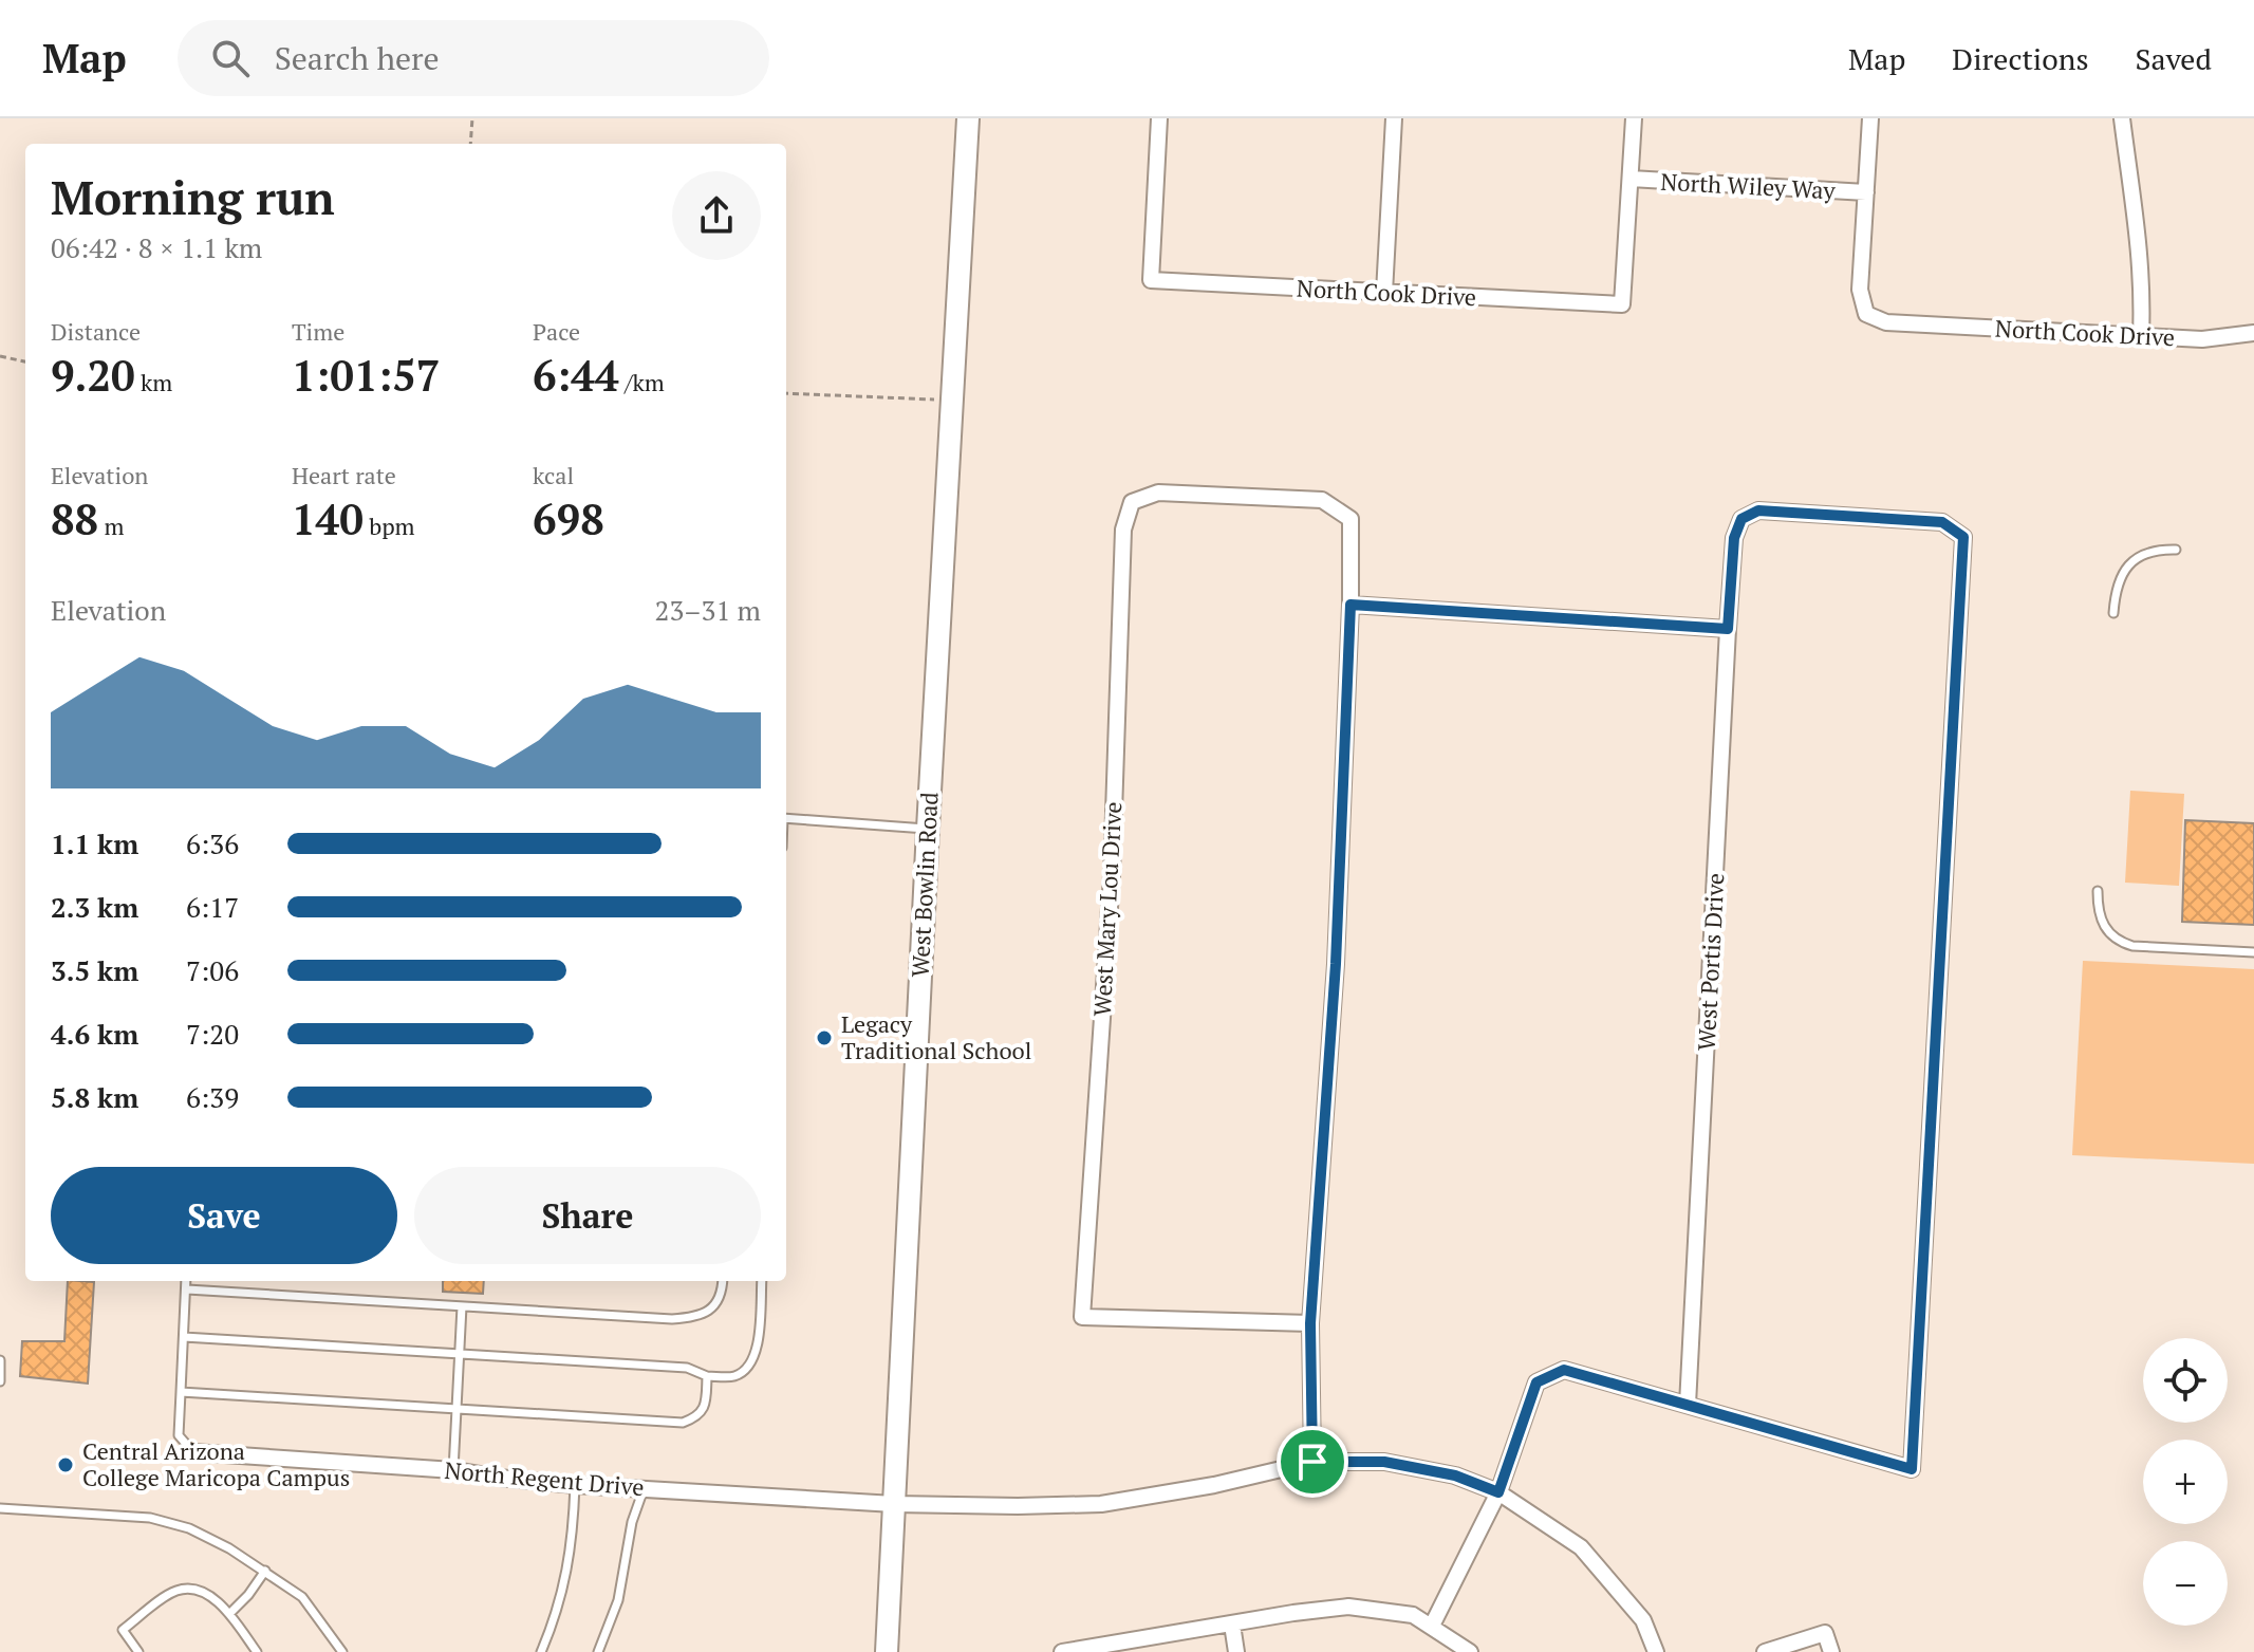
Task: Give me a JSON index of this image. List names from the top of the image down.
{
  "streets": {
    "street": [
      "North Wiley Way",
      "North Cook Drive",
      "West Bowlin Road",
      "West Mary Lou Drive",
      "West Portis Drive",
      "North Regent Drive"
    ]
  },
  "crossings": [
    ["North Wiley Way", "North Cook Drive"],
    ["West Bowlin Road", "North Regent Drive"]
  ],
  "places": ["Legacy Traditional School", "Central Arizona College Maricopa Campus"],
  "page": {
    "header": "Map",
    "search": "Search here",
    "nav": ["Map", "Directions", "Saved"],
    "heading": ["Morning run", "06:42 · 8 × 1.1 km"],
    "stats": [
      ["Distance", "9.20 km"],
      ["Time", "1:01:57"],
      ["Pace", "6:44 /km"],
      ["Elevation", "88 m"],
      ["Heart rate", "140 bpm"],
      ["kcal", "698"]
    ],
    "chart": ["Elevation", "23–31 m"],
    "list": [
      {
        "name": "1.1 km",
        "note": "6:36"
      },
      {
        "name": "2.3 km",
        "note": "6:17"
      },
      {
        "name": "3.5 km",
        "note": "7:06"
      },
      {
        "name": "4.6 km",
        "note": "7:20"
      },
      {
        "name": "5.8 km",
        "note": "6:39"
      }
    ],
    "buttons": ["Save", "Share"],
    "map_buttons": ["+", "−"]
  }
}
